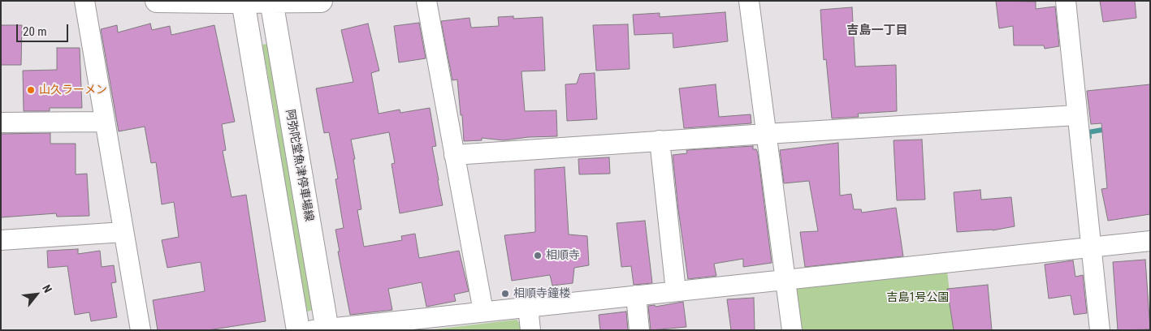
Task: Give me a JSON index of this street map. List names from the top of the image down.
{
  "streets": {
    "main road": ["阿弥陀堂魚津停車場線"]
  },
  "districts": ["吉島一丁目"],
  "parks": ["吉島1号公園"],
  "places": ["山久ラーメン", "相順寺", "相順寺鐘楼"],
  "scale_bar": "20 m",
  "north": "top right"
}
